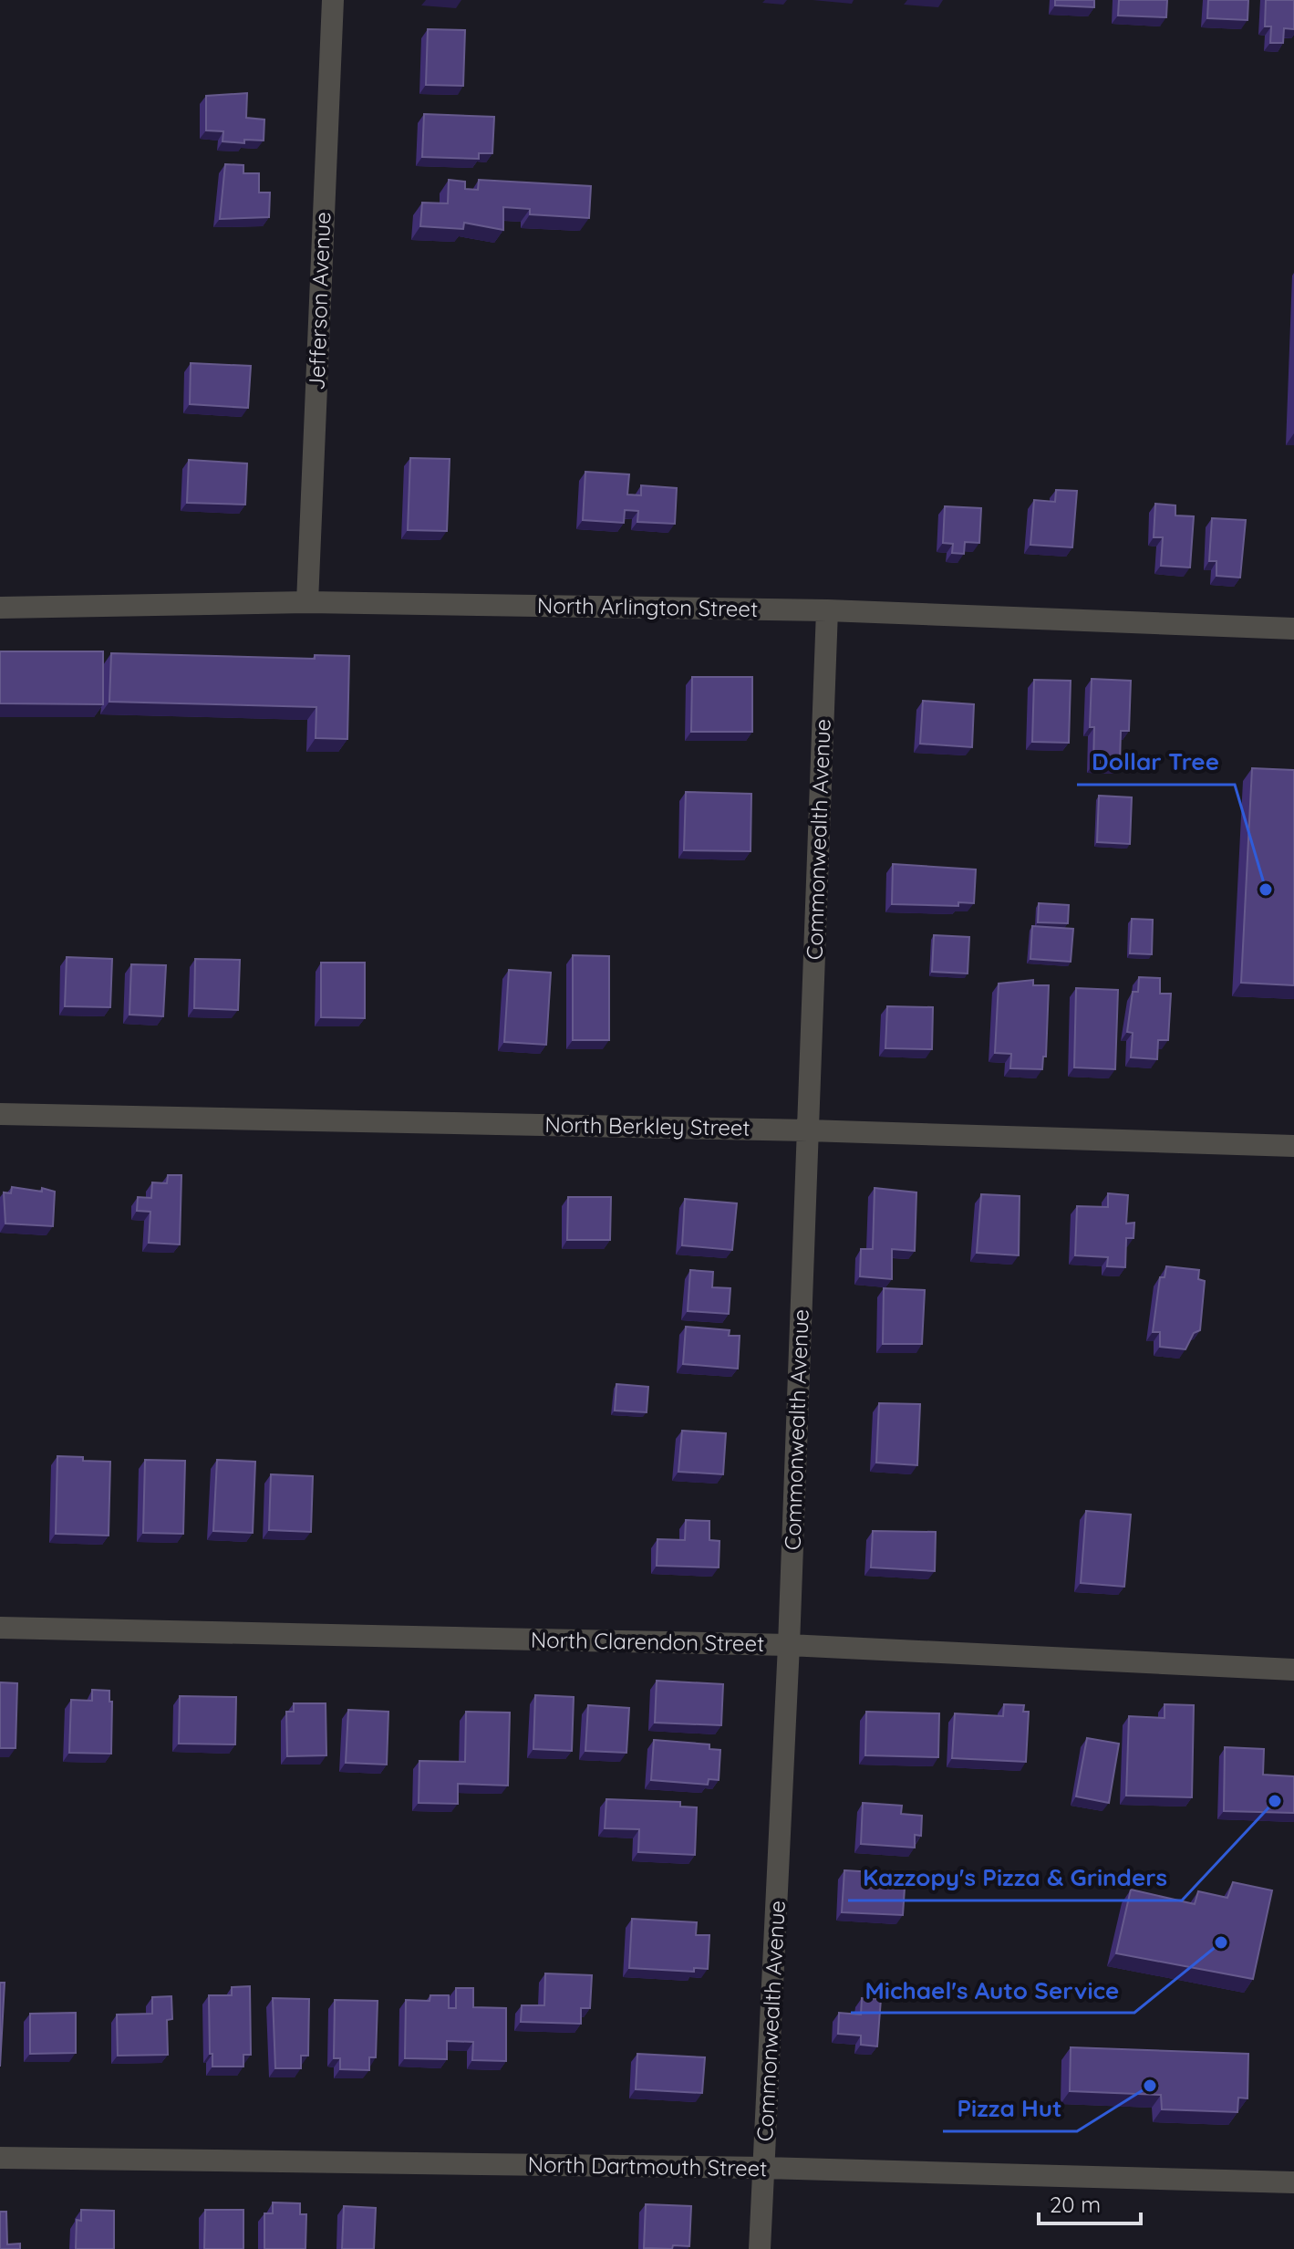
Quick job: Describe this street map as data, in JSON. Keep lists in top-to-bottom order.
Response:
{
  "streets": {
    "street": [
      "Jefferson Avenue",
      "North Arlington Street",
      "Commonwealth Avenue",
      "North Berkley Street",
      "North Clarendon Street",
      "North Dartmouth Street"
    ]
  },
  "crossings": [
    ["Jefferson Avenue", "North Arlington Street"],
    ["North Arlington Street", "Commonwealth Avenue"],
    ["Commonwealth Avenue", "North Berkley Street"],
    ["Commonwealth Avenue", "North Clarendon Street"],
    ["Commonwealth Avenue", "North Dartmouth Street"]
  ],
  "places": [
    "Dollar Tree",
    "Kazzopy's Pizza & Grinders",
    "Michael's Auto Service",
    "Pizza Hut"
  ],
  "scale_bar": "20 m"
}
